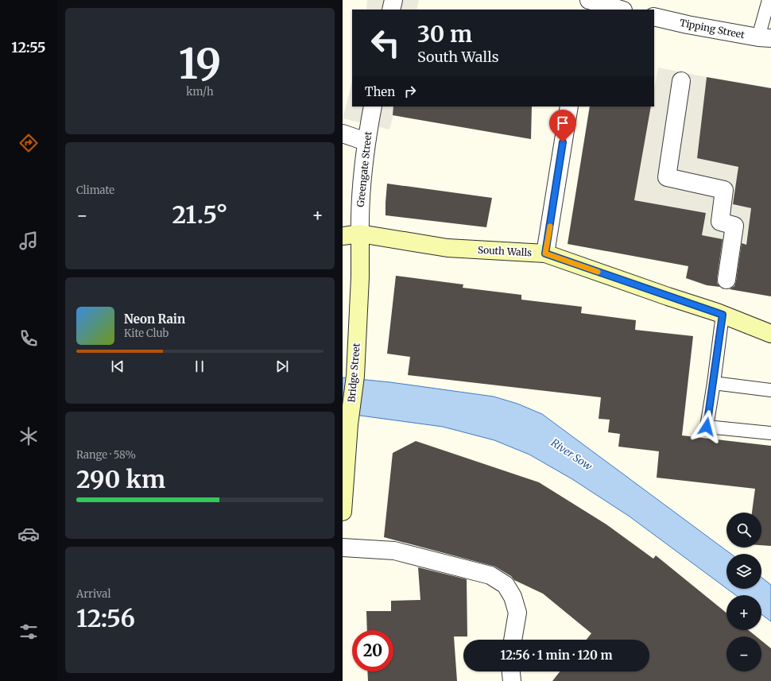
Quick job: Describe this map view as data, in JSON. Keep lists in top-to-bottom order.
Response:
{
  "streets": {
    "street": [
      "Tipping Street",
      "Greengate Street",
      "South Walls",
      "Bridge Street"
    ]
  },
  "crossings": [
    ["Greengate Street", "South Walls"],
    ["Greengate Street", "Bridge Street"],
    ["South Walls", "Bridge Street"]
  ],
  "water": ["River Sow"],
  "page": {
    "tabs": "12:55",
    "tile": [
      ["19", "km/h"],
      "Climate",
      ["Range · 58%", "290 km"],
      ["Arrival", "12:56"]
    ],
    "turn": ["30 m", "South Walls"],
    "then": "Then",
    "heat": ["−", "21.5°", "+"],
    "song": ["Neon Rain", "Kite Club"],
    "map_buttons": ["+", "−"],
    "limit": "20",
    "trip": "12:56 · 1 min · 120 m"
  }
}
